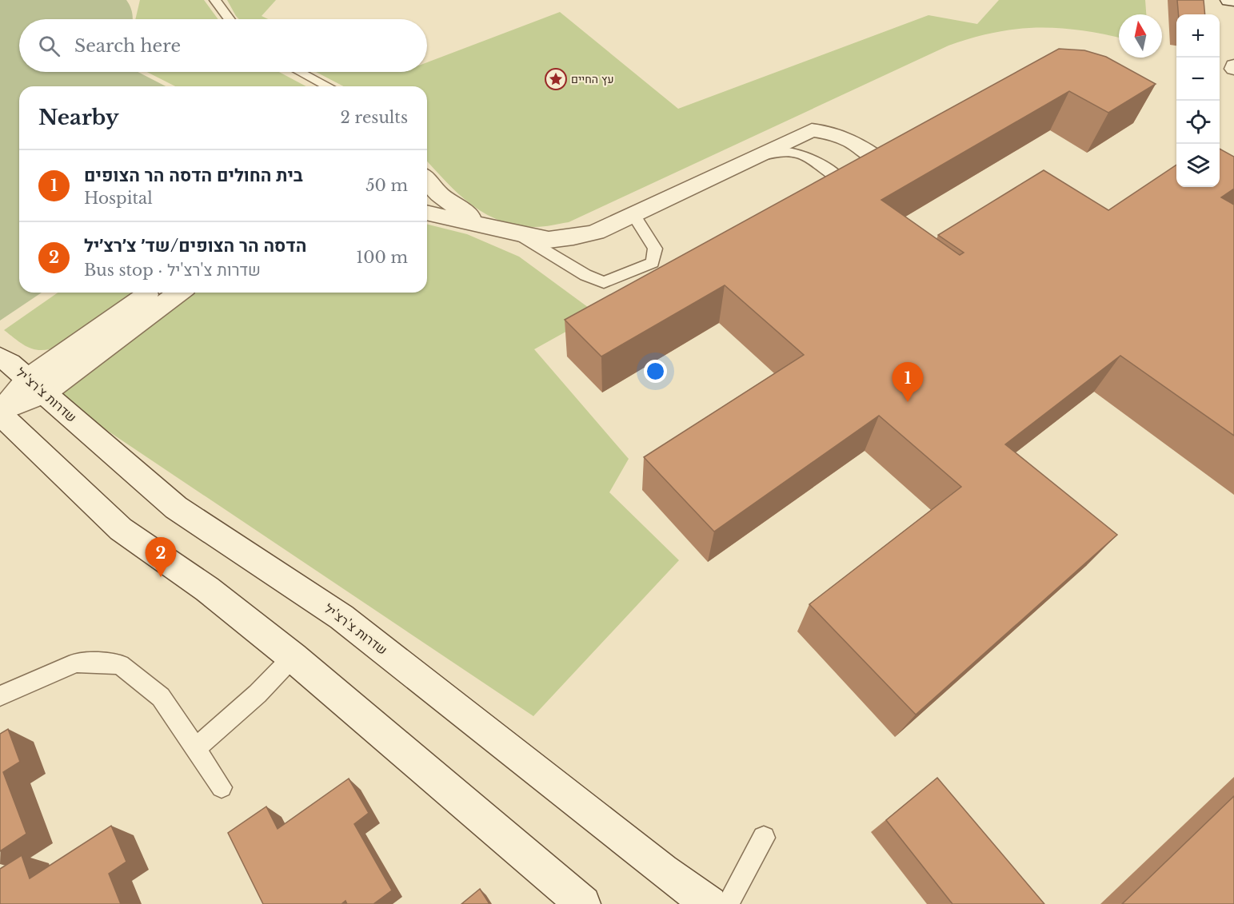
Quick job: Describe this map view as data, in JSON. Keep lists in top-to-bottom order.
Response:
{
  "streets": {
    "street": ["שדרות צ'רצ'יל"]
  },
  "places": {
    "place": ["עץ החיים"]
  },
  "north": "top",
  "page": {
    "map_buttons": ["+", "−"],
    "search": "Search here",
    "heading": ["Nearby", "2 results"],
    "list": [
      {
        "mark": "1",
        "name": "בית החולים הדסה הר הצופים",
        "note": "Hospital",
        "value": "50 m"
      },
      {
        "mark": "2",
        "name": "הדסה הר הצופים/שד׳ צ׳רצ׳יל",
        "note": "Bus stop · שדרות צ'רצ'יל",
        "value": "100 m"
      }
    ],
    "pins": ["1", "2"]
  }
}
